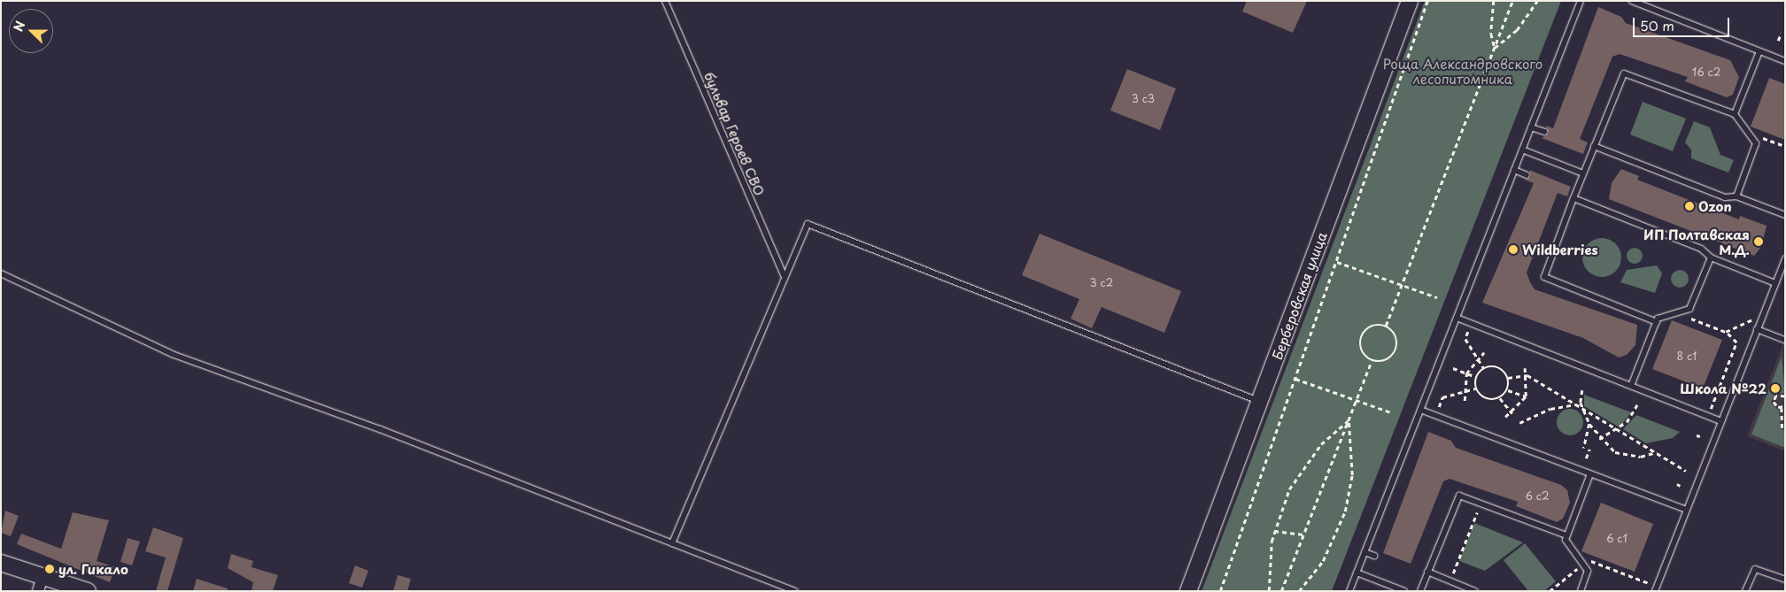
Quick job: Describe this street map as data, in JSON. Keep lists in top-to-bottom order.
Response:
{
  "streets": {
    "street": ["Берберовская улица"],
    "lane": ["бульвар Героев СВО"]
  },
  "parks": ["Роща Александровского лесопитомника"],
  "places": [
    "Ozon",
    "ИП Полтавская М.Д.",
    "Wildberries",
    "Школа №22",
    "ул. Гикало"
  ],
  "house_numbers": [
    "16 с2",
    "3 с3",
    "3 с2",
    "8 с1",
    "6 с2",
    "6 с1"
  ],
  "scale_bar": "50 m",
  "north": "left"
}
